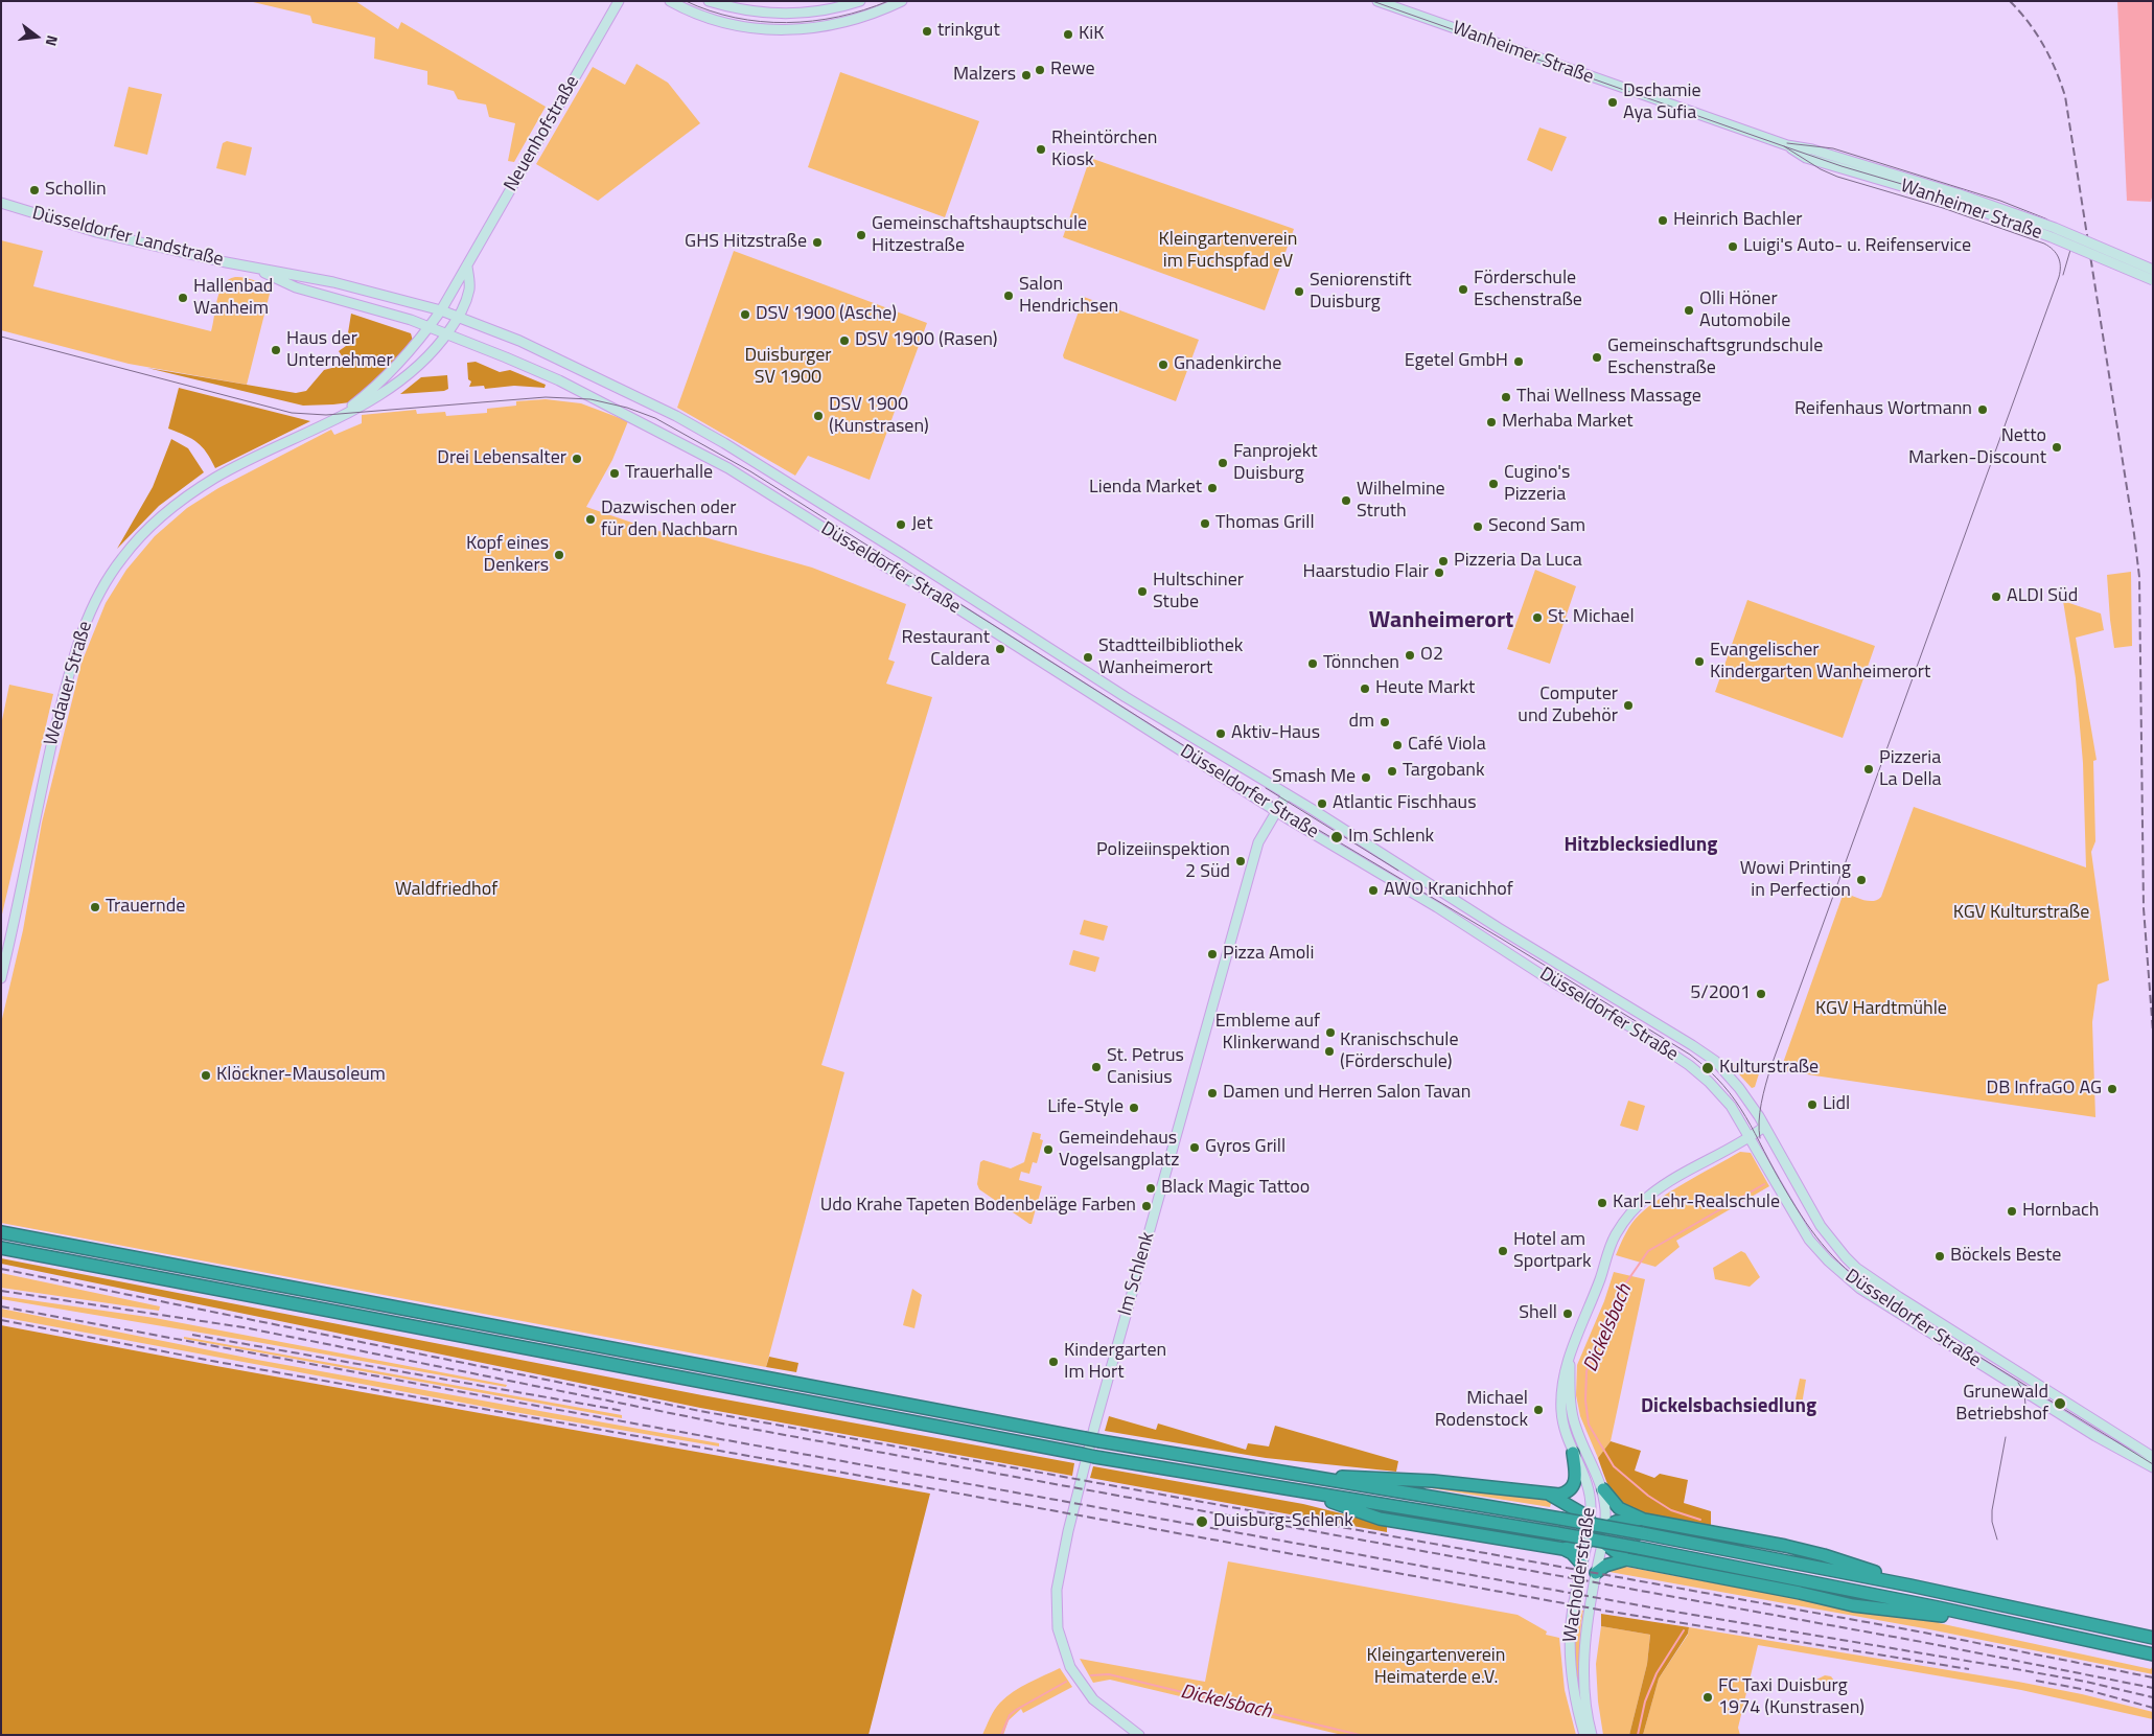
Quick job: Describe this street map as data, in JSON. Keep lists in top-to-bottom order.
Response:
{
  "streets": {
    "main road": [
      "Wanheimer Straße",
      "Neuenhofstraße",
      "Düsseldorfer Landstraße",
      "Düsseldorfer Straße",
      "Wedauer Straße",
      "Im Schlenk",
      "Wacholderstraße"
    ]
  },
  "crossings": [
    ["Neuenhofstraße", "Düsseldorfer Landstraße"],
    ["Neuenhofstraße", "Wedauer Straße"],
    ["Düsseldorfer Landstraße", "Düsseldorfer Straße"],
    ["Düsseldorfer Landstraße", "Wedauer Straße"],
    ["Düsseldorfer Straße", "Wedauer Straße"],
    ["Düsseldorfer Straße", "Im Schlenk"],
    ["Düsseldorfer Straße", "Wacholderstraße"]
  ],
  "districts": ["Wanheimerort", "Hitzblecksiedlung", "Dickelsbachsiedlung"],
  "water": ["Dickelsbach"],
  "parks": [
    "Kleingartenverein im Fuchspfad eV",
    "Duisburger SV 1900",
    "Waldfriedhof",
    "KGV Kulturstraße",
    "KGV Hardtmühle",
    "Kleingartenverein Heimaterde e.V."
  ],
  "places": [
    "trinkgut",
    "KiK",
    "Rewe",
    "Malzers",
    "Dschamie Aya Sufia",
    "Rheintörchen Kiosk",
    "Schollin",
    "Heinrich Bachler",
    "Gemeinschaftshauptschule Hitzestraße",
    "GHS Hitzstraße",
    "Luigi's Auto- u. Reifenservice",
    "Förderschule Eschenstraße",
    "Seniorenstift Duisburg",
    "Salon Hendrichsen",
    "Hallenbad Wanheim",
    "Olli Höner Automobile",
    "DSV 1900 (Asche)",
    "DSV 1900 (Rasen)",
    "Haus der Unternehmer",
    "Gemeinschaftsgrundschule Eschenstraße",
    "Egetel GmbH",
    "Gnadenkirche",
    "Thai Wellness Massage",
    "Reifenhaus Wortmann",
    "DSV 1900 (Kunstrasen)",
    "Merhaba Market",
    "Netto Marken-Discount",
    "Drei Lebensalter",
    "Fanprojekt Duisburg",
    "Trauerhalle",
    "Cugino's Pizzeria",
    "Lienda Market",
    "Wilhelmine Struth",
    "Dazwischen oder für den Nachbarn",
    "Thomas Grill",
    "Jet",
    "Second Sam",
    "Kopf eines Denkers",
    "Pizzeria Da Luca",
    "Haarstudio Flair",
    "Hultschiner Stube",
    "ALDI Süd",
    "St. Michael",
    "Restaurant Caldera",
    "O2",
    "Stadtteilbibliothek Wanheimerort",
    "Evangelischer Kindergarten Wanheimerort",
    "Tönnchen",
    "Heute Markt",
    "Computer und Zubehör",
    "dm",
    "Aktiv-Haus",
    "Café Viola",
    "Pizzeria La Della",
    "Targobank",
    "Smash Me",
    "Atlantic Fischhaus",
    "Im Schlenk",
    "Polizeiinspektion 2 Süd",
    "Wowi Printing in Perfection",
    "AWO Kranichhof",
    "Trauernde",
    "Pizza Amoli",
    "5/2001",
    "Embleme auf Klinkerwand",
    "Kranischschule (Förderschule)",
    "St. Petrus Canisius",
    "Kulturstraße",
    "Klöckner-Mausoleum",
    "DB InfraGO AG",
    "Damen und Herren Salon Tavan",
    "Lidl",
    "Life-Style",
    "Gyros Grill",
    "Gemeindehaus Vogelsangplatz",
    "Black Magic Tattoo",
    "Karl-Lehr-Realschule",
    "Udo Krahe Tapeten Bodenbeläge Farben",
    "Hornbach",
    "Hotel am Sportpark",
    "Böckels Beste",
    "Shell",
    "Kindergarten Im Hort",
    "Grunewald Betriebshof",
    "Michael Rodenstock",
    "Duisburg-Schlenk",
    "FC Taxi Duisburg 1974 (Kunstrasen)"
  ],
  "north": "right"
}
